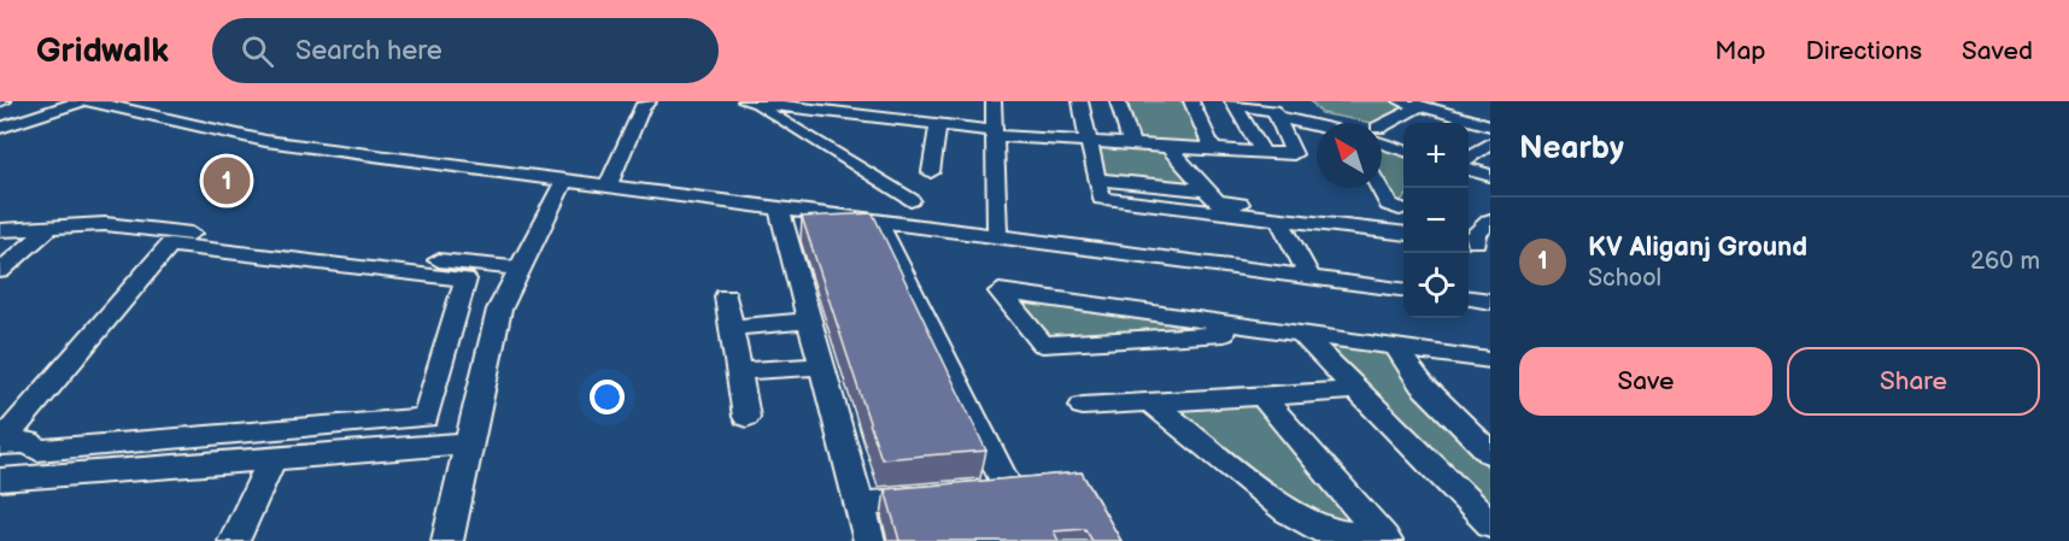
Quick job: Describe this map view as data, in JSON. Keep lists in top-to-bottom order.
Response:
{
  "north": "top left",
  "page": {
    "header": "Gridwalk",
    "search": "Search here",
    "nav": ["Map", "Directions", "Saved"],
    "heading": "Nearby",
    "map_buttons": ["+", "−"],
    "pins": "1",
    "list": [
      {
        "mark": "1",
        "name": "KV Aliganj Ground",
        "note": "School",
        "value": "260 m"
      }
    ],
    "buttons": ["Save", "Share"]
  }
}
